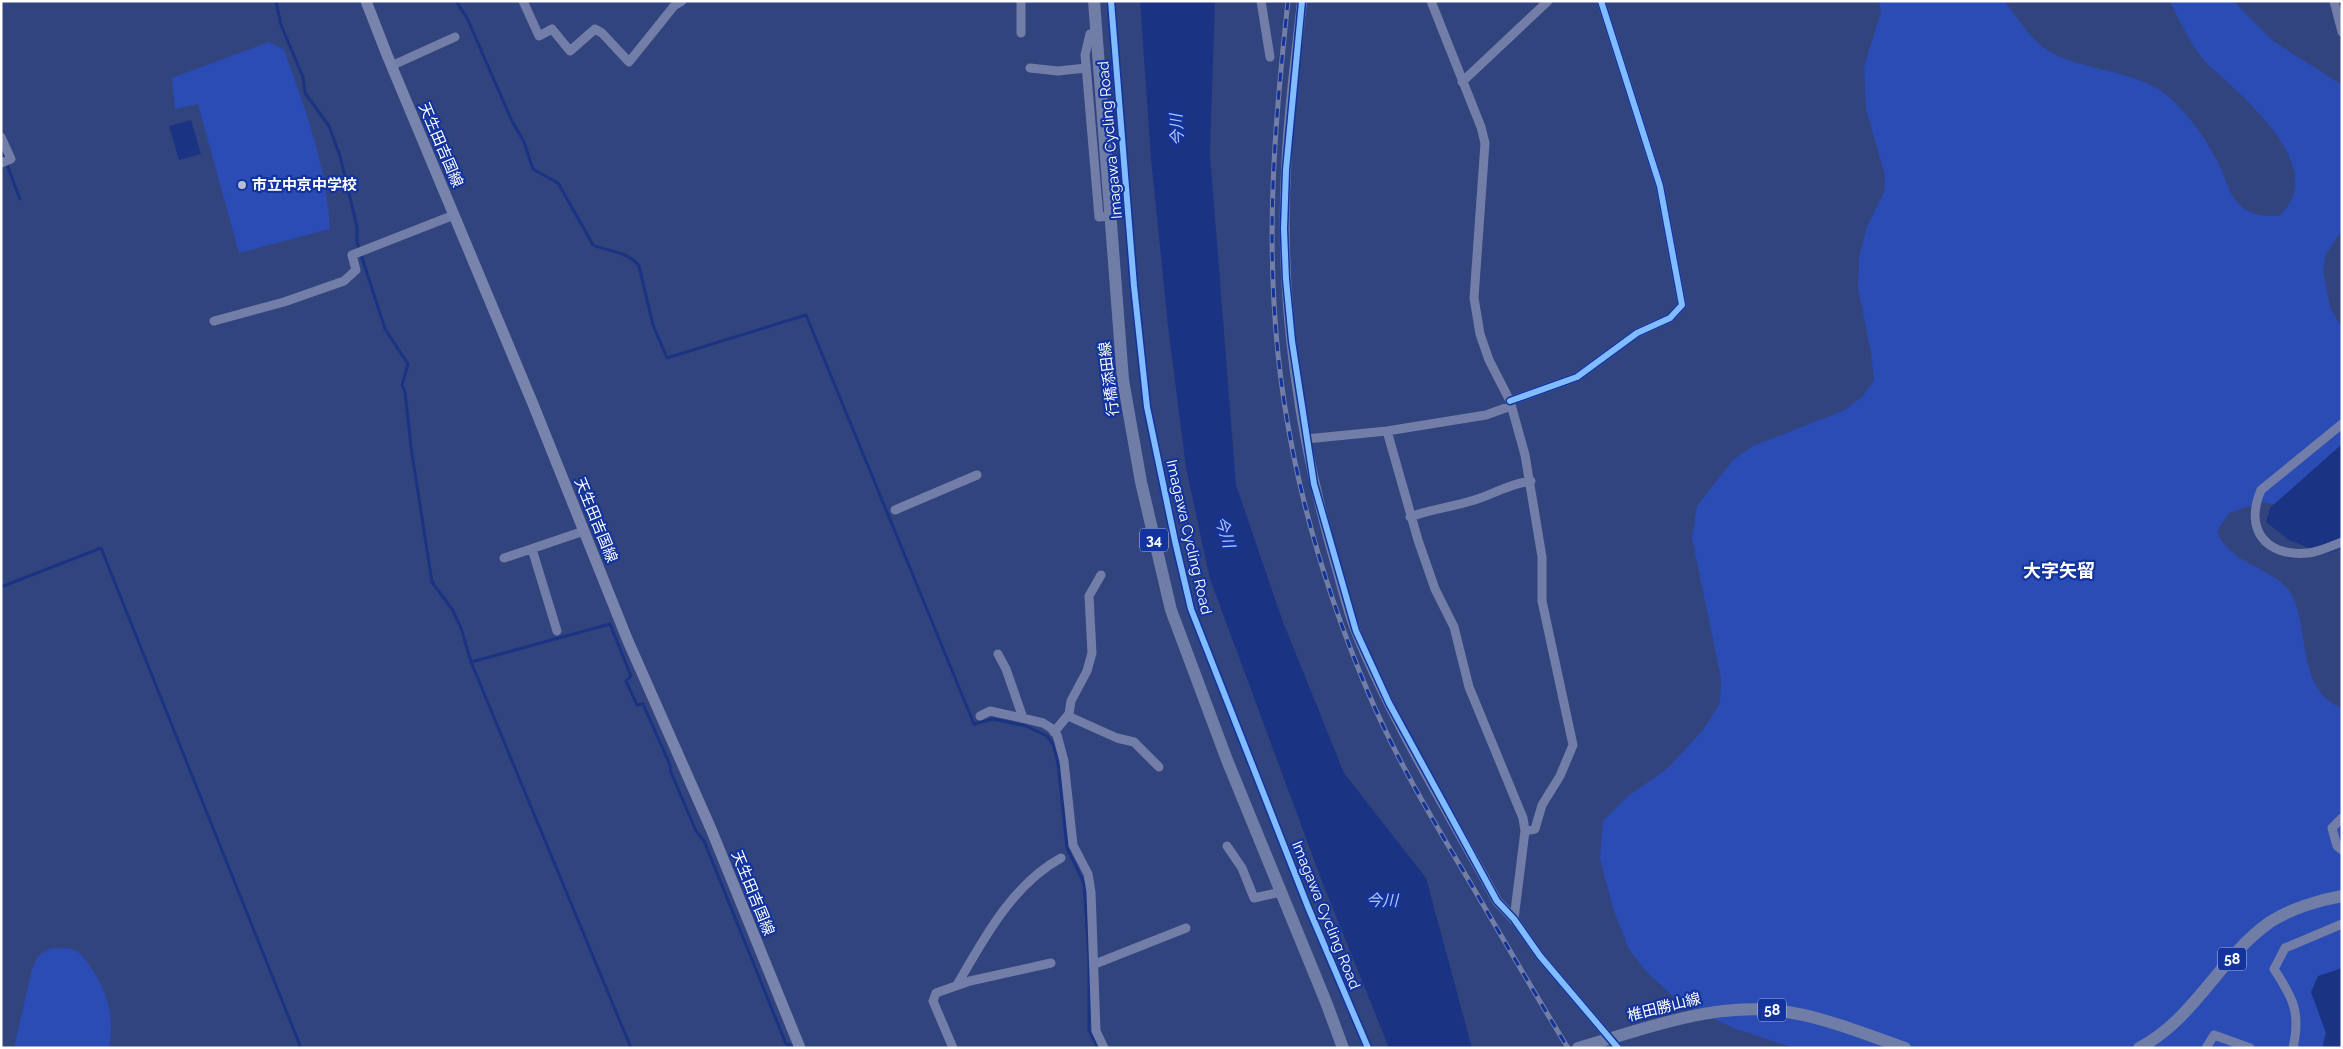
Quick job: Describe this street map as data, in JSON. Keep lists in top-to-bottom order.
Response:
{
  "streets": {
    "main road": [
      "天生田吉国線",
      "行橋添田線",
      "34",
      "58",
      "椎田勝山線"
    ],
    "cycle path": ["Imagawa Cycling Road"]
  },
  "districts": ["大字矢留"],
  "water": ["今川"],
  "places": ["市立中京中学校"]
}
